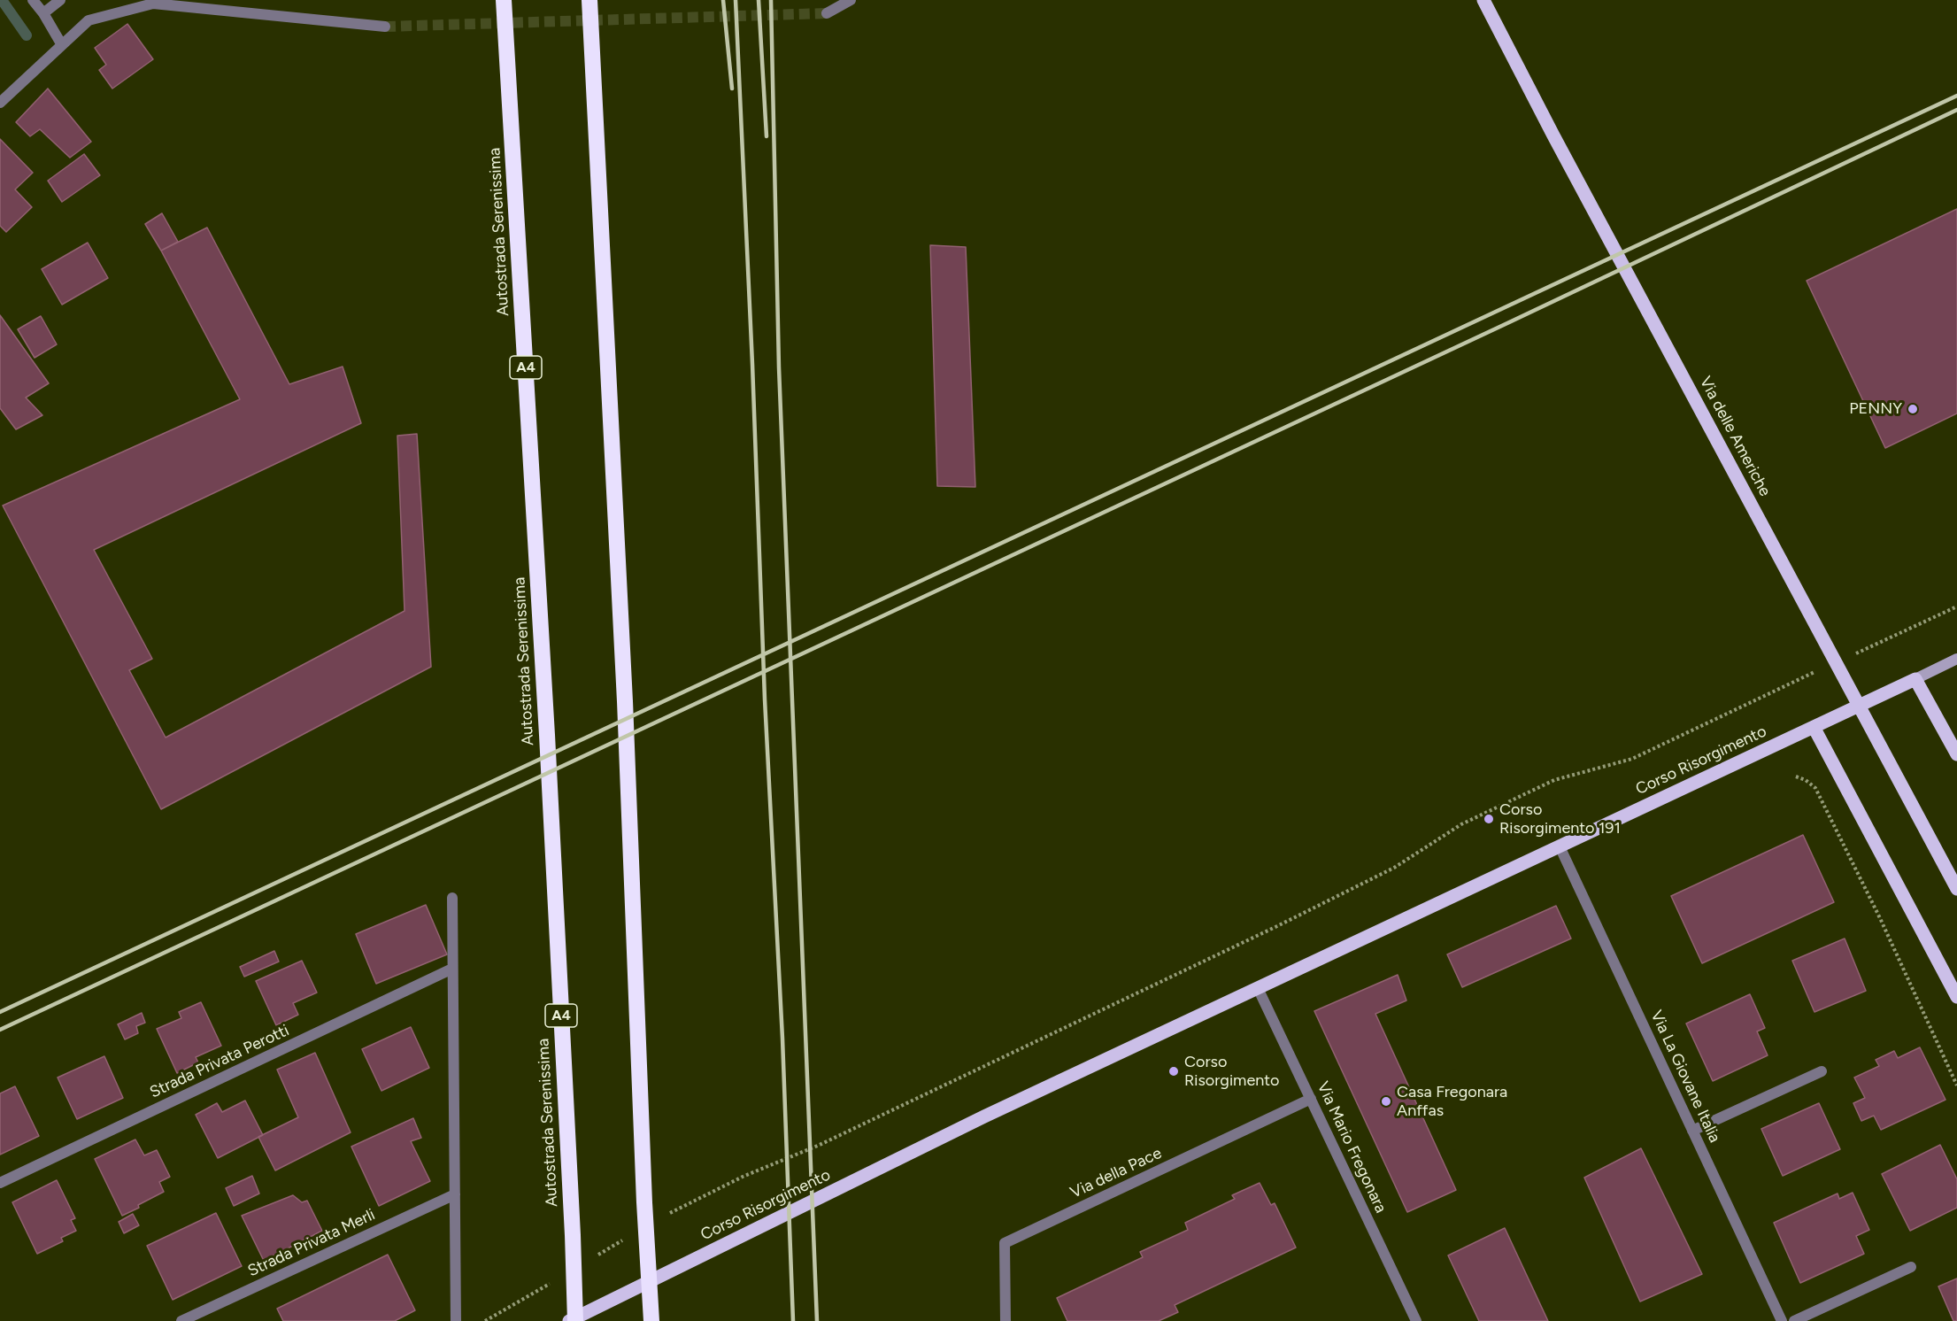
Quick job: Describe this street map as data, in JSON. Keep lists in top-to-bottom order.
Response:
{
  "streets": {
    "highway": ["Autostrada Serenissima", "A4"],
    "main road": ["Via delle Americhe", "Corso Risorgimento"],
    "street": [
      "Strada Privata Perotti",
      "Via La Giovane Italia",
      "Via Mario Fregonara",
      "Via della Pace",
      "Strada Privata Merli"
    ]
  },
  "crossings": [
    ["Corso Risorgimento", "Via La Giovane Italia"],
    ["Corso Risorgimento", "Via Mario Fregonara"],
    ["Via Mario Fregonara", "Via della Pace"]
  ],
  "places": [
    "PENNY",
    "Corso Risorgimento 191",
    "Corso Risorgimento",
    "Casa Fregonara Anffas"
  ]
}
